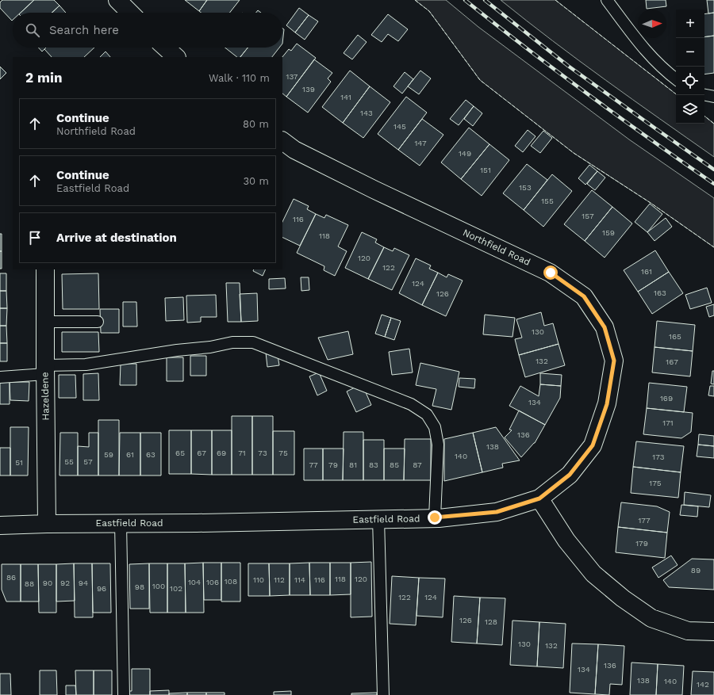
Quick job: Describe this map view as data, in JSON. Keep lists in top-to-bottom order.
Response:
{
  "streets": {
    "street": ["Northfield Road", "Hazeldene", "Eastfield Road"]
  },
  "crossings": [
    ["Northfield Road", "Eastfield Road"],
    ["Hazeldene", "Eastfield Road"]
  ],
  "house_numbers": [
    "137",
    "139",
    "141",
    "143",
    "145",
    "147",
    "149",
    "151",
    "153",
    "155",
    "157",
    "116",
    "159",
    "118",
    "120",
    "122",
    "161",
    "124",
    "163",
    "126",
    "130",
    "165",
    "132",
    "167",
    "169",
    "134",
    "171",
    "136",
    "138",
    "65",
    "67",
    "69",
    "71",
    "73",
    "75",
    "59",
    "61",
    "63",
    "140",
    "173",
    "55",
    "57",
    "51",
    "77",
    "79",
    "81",
    "83",
    "85",
    "87",
    "175",
    "177",
    "179",
    "89",
    "86",
    "118",
    "120",
    "110",
    "112",
    "114",
    "116",
    "108",
    "104",
    "106",
    "90",
    "92",
    "94",
    "88",
    "100",
    "98",
    "96",
    "102",
    "122",
    "124",
    "126",
    "128",
    "130",
    "132",
    "136",
    "134",
    "138",
    "140",
    "142"
  ],
  "north": "right",
  "page": {
    "map_buttons": ["+", "−"],
    "search": "Search here",
    "heading": ["2 min", "Walk · 110 m"],
    "list": [
      ["Continue", "Northfield Road", "80 m"],
      ["Continue", "Eastfield Road", "30 m"],
      "Arrive at destination"
    ]
  }
}
